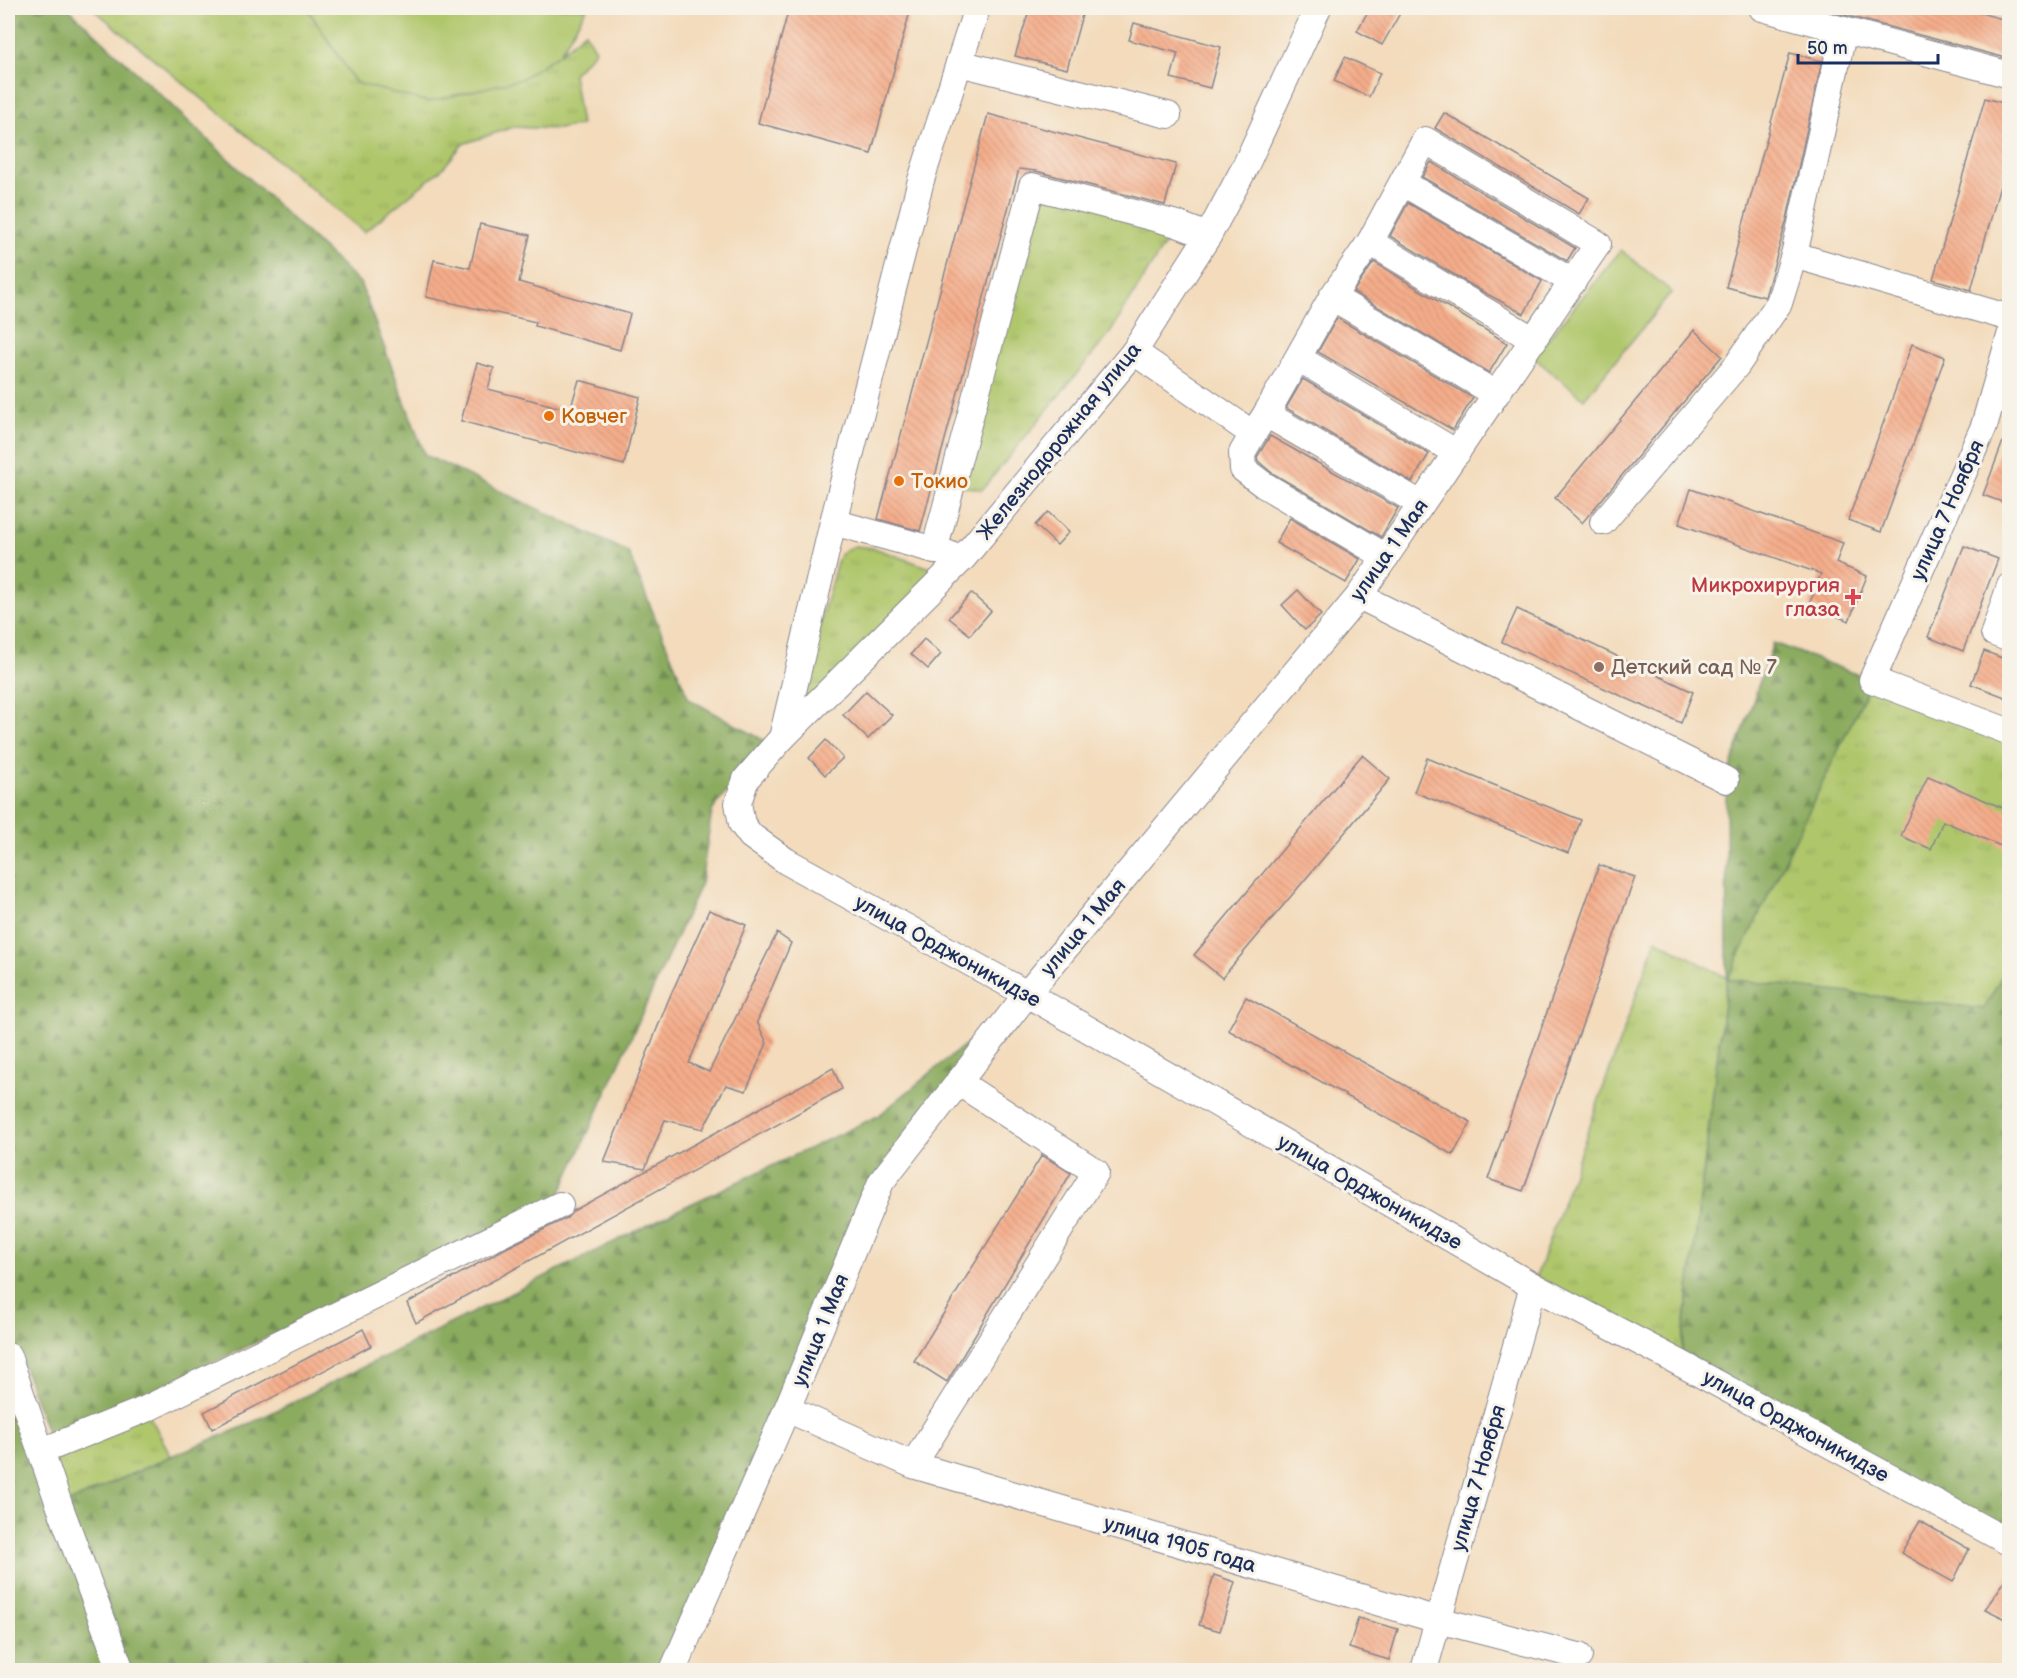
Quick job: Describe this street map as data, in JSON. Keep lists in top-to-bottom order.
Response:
{
  "streets": {
    "street": [
      "Железнодорожная улица",
      "улица 7 Ноября",
      "улица 1 Мая",
      "улица Орджоникидзе",
      "улица 1905 года"
    ]
  },
  "crossings": [
    ["Железнодорожная улица", "улица Орджоникидзе"],
    ["улица 7 Ноября", "улица Орджоникидзе"],
    ["улица 7 Ноября", "улица 1905 года"],
    ["улица 1 Мая", "улица Орджоникидзе"],
    ["улица 1 Мая", "улица 1905 года"]
  ],
  "places": {
    "other": ["Ковчег", "Токио", "Детский сад № 7"],
    "health": ["Микрохирургия глаза"]
  },
  "scale_bar": "50 m"
}
